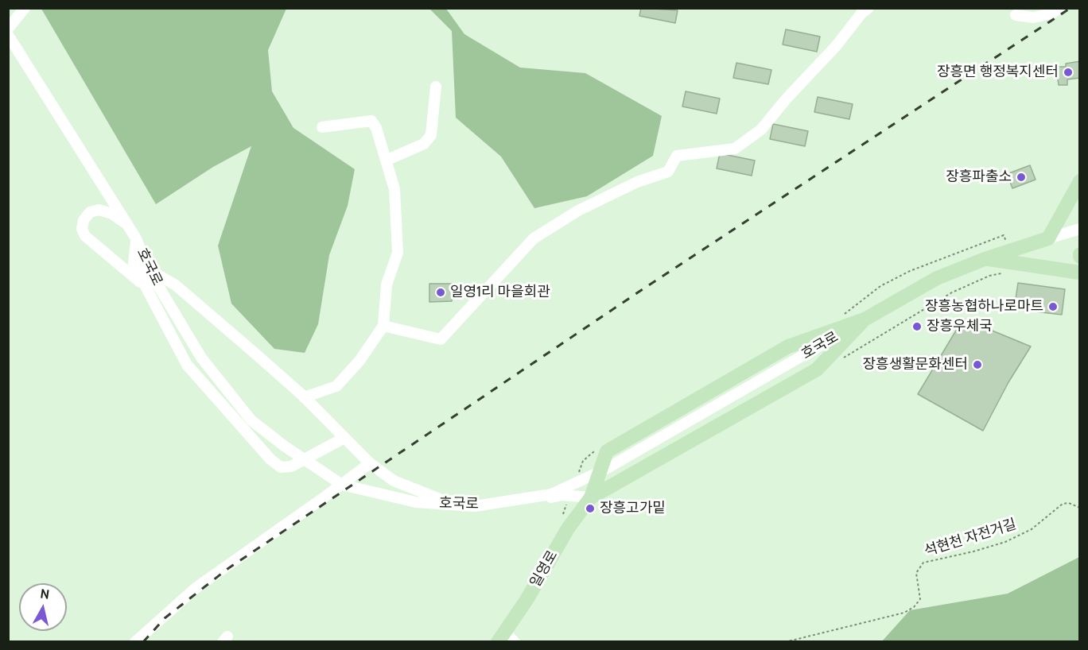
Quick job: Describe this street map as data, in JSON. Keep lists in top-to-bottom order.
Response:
{
  "streets": {
    "main road": ["호국로", "일영로"],
    "path": ["석현천 자전거길"]
  },
  "places": [
    "장흥면 행정복지센터",
    "장흥파출소",
    "일영1리 마을회관",
    "장흥농협하나로마트",
    "장흥우체국",
    "장흥생활문화센터",
    "장흥고가밑"
  ],
  "north": "top"
}
